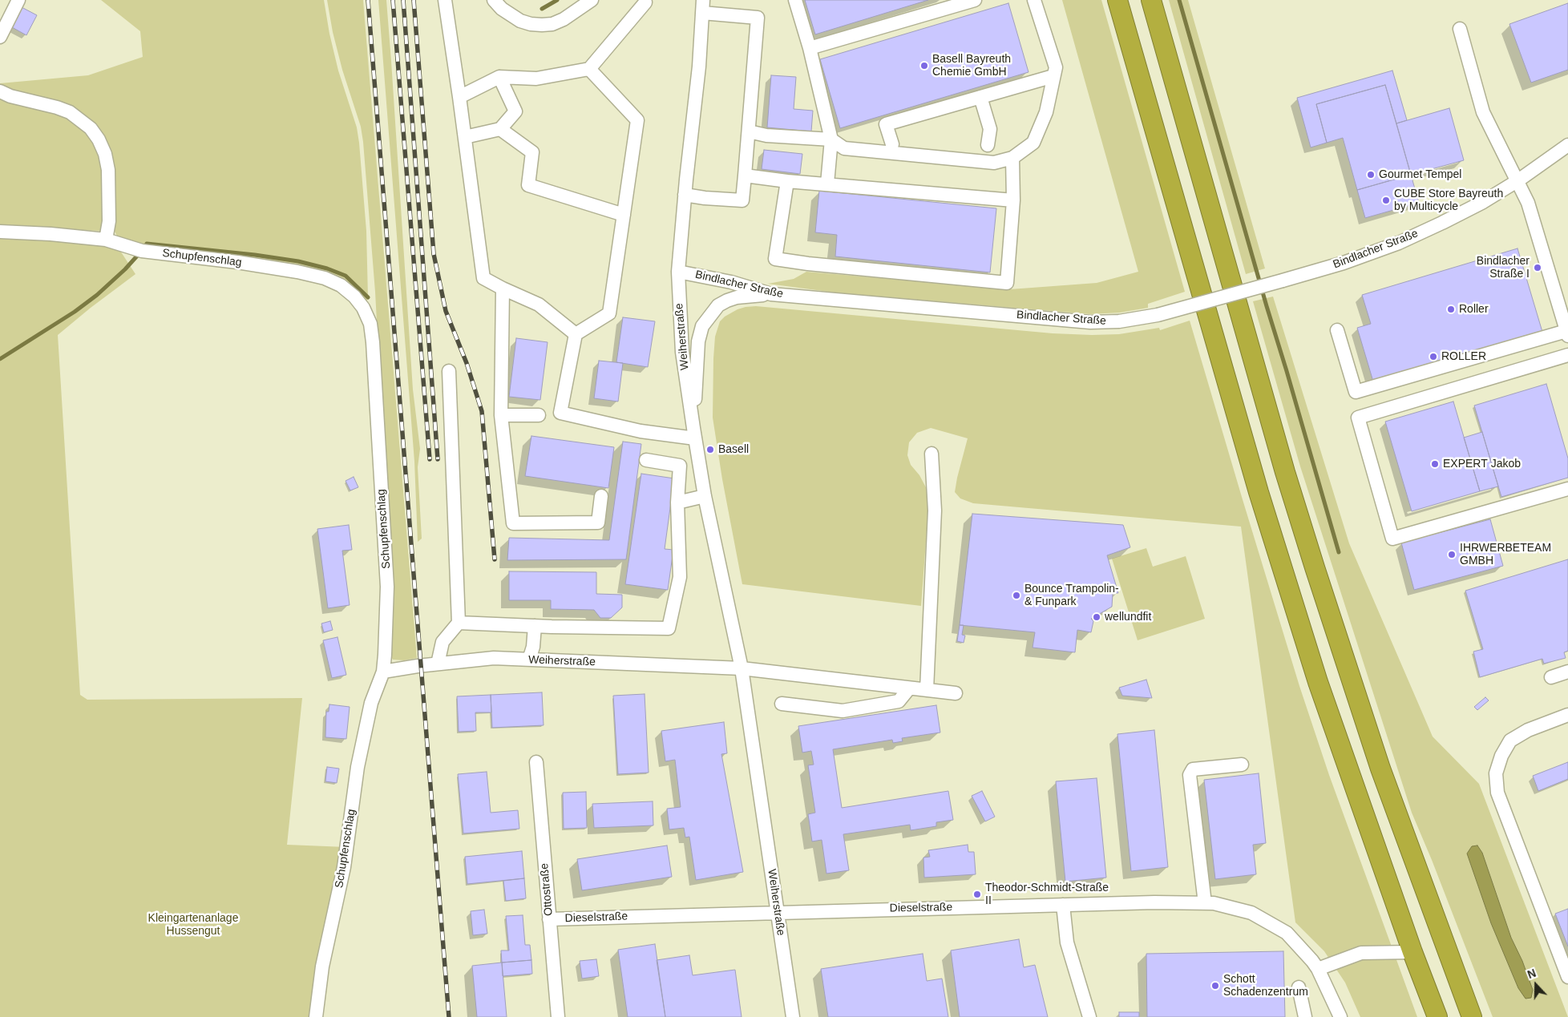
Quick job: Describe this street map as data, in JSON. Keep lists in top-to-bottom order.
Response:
{
  "streets": {
    "street": [
      "Bindlacher Straße",
      "Schupfenschlag",
      "Weiherstraße",
      "Ottostraße",
      "Dieselstraße"
    ]
  },
  "crossings": [
    ["Bindlacher Straße", "Weiherstraße"],
    ["Schupfenschlag", "Weiherstraße"],
    ["Weiherstraße", "Dieselstraße"],
    ["Ottostraße", "Dieselstraße"]
  ],
  "parks": ["Kleingartenanlage Hussengut"],
  "places": [
    "Basell Bayreuth Chemie GmbH",
    "Gourmet Tempel",
    "CUBE Store Bayreuth by Multicycle",
    "Bindlacher Straße I",
    "Roller",
    "ROLLER",
    "Basell",
    "EXPERT Jakob",
    "IHRWERBETEAM GMBH",
    "Bounce Trampolin- & Funpark",
    "wellundfit",
    "Theodor-Schmidt-Straße II",
    "Schott Schadenzentrum"
  ],
  "north": "top"
}
